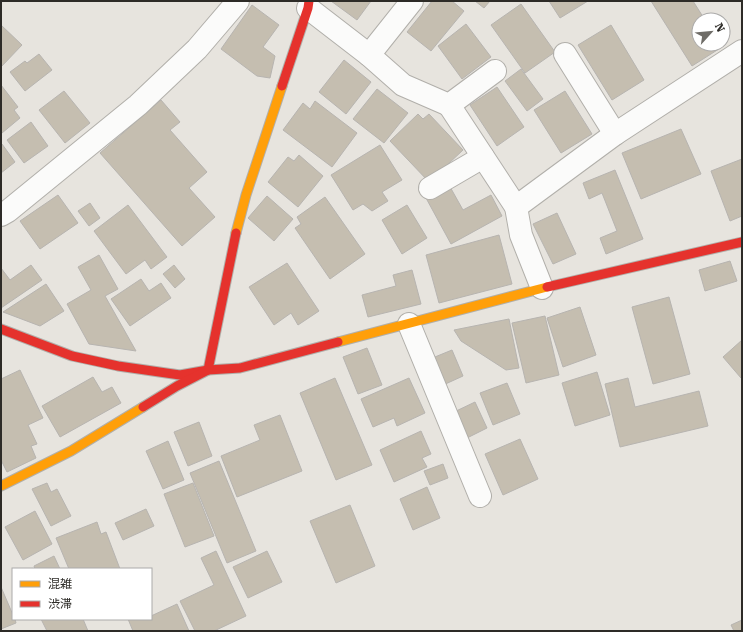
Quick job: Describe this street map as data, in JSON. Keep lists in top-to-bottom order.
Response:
{
  "legend": ["混雑", "渋滞"],
  "north": "top right"
}
